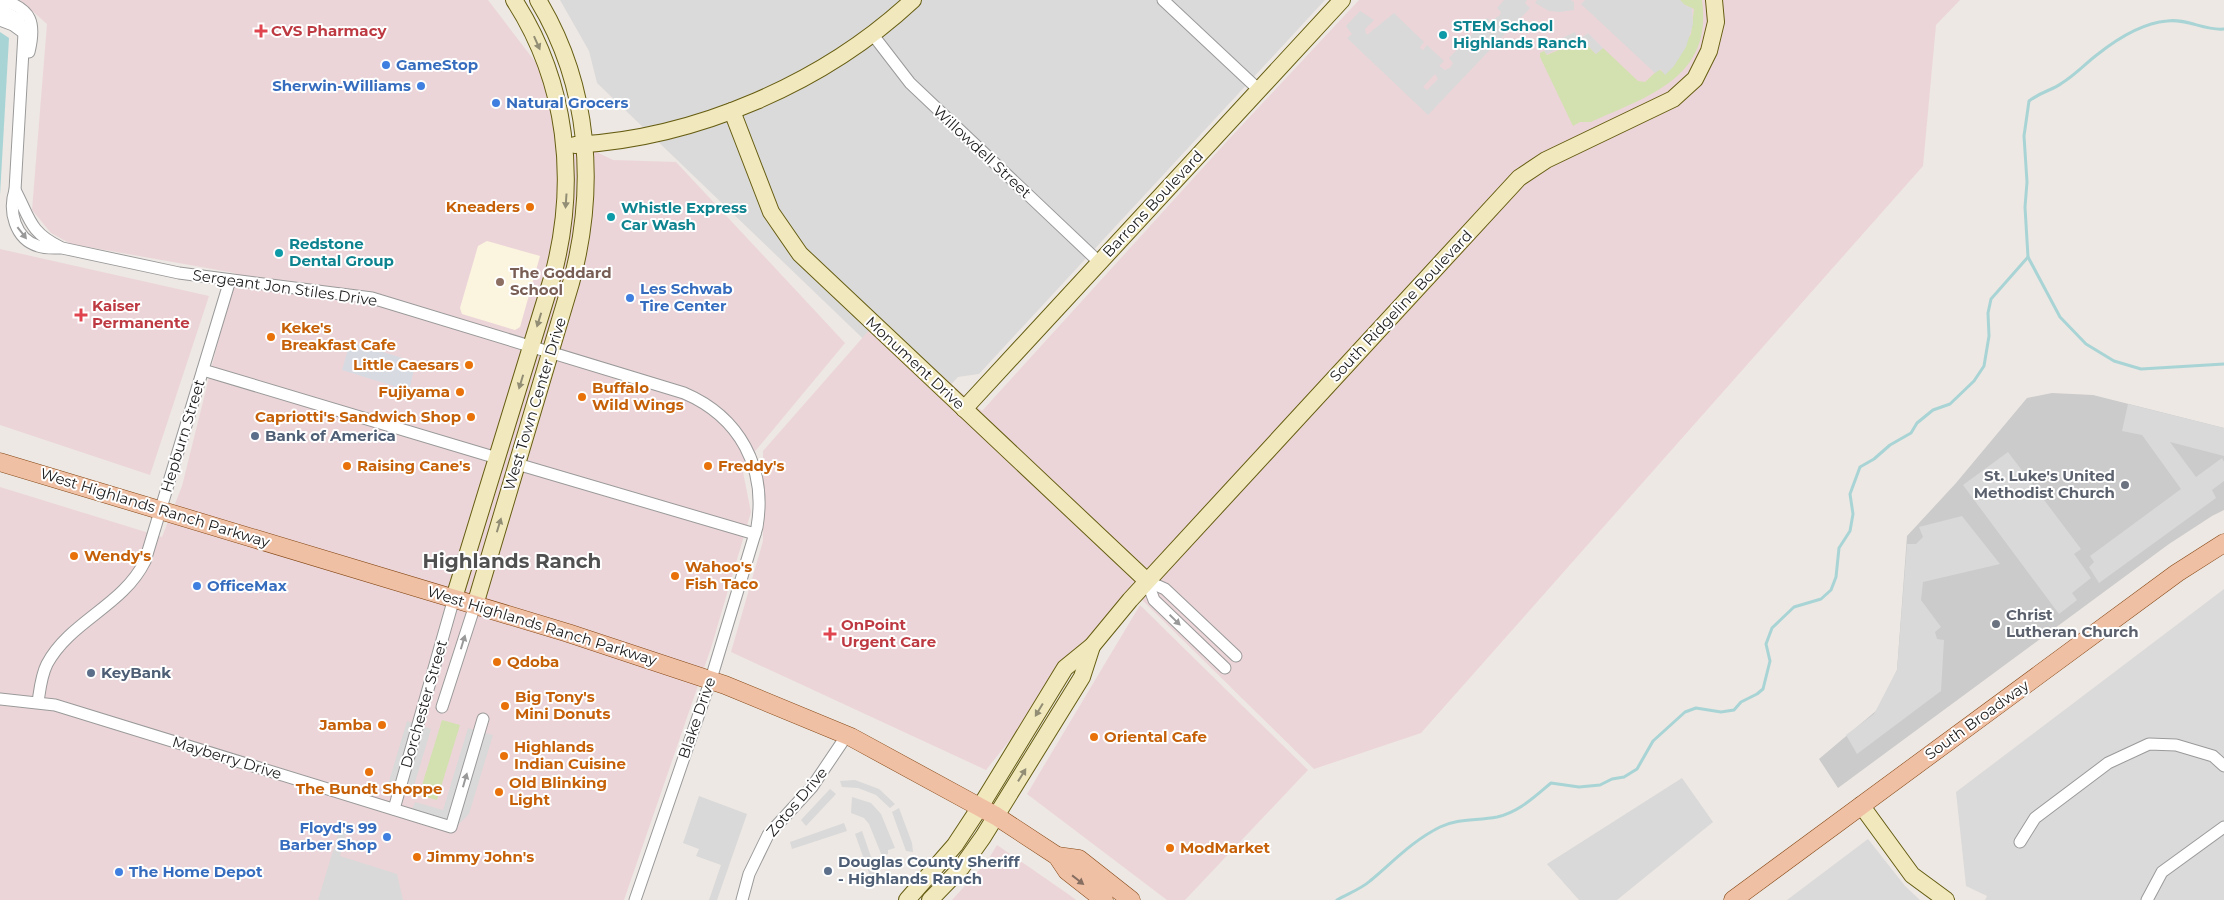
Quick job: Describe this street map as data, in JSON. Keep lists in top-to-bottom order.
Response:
{
  "streets": {
    "main road": ["West Highlands Ranch Parkway", "South Broadway"],
    "street": [
      "Willowdell Street",
      "Barrons Boulevard",
      "Sergeant Jon Stiles Drive",
      "South Ridgeline Boulevard",
      "Monument Drive",
      "West Town Center Drive",
      "Hepburn Street",
      "Dorchester Street",
      "Blake Drive",
      "Mayberry Drive",
      "Zotos Drive"
    ]
  },
  "crossings": [
    ["Willowdell Street", "Barrons Boulevard"],
    ["Barrons Boulevard", "Monument Drive"],
    ["Sergeant Jon Stiles Drive", "West Town Center Drive"],
    ["Sergeant Jon Stiles Drive", "Hepburn Street"],
    ["Sergeant Jon Stiles Drive", "Blake Drive"],
    ["South Ridgeline Boulevard", "Monument Drive"],
    ["South Ridgeline Boulevard", "West Highlands Ranch Parkway"],
    ["West Town Center Drive", "West Highlands Ranch Parkway"],
    ["West Town Center Drive", "Dorchester Street"],
    ["Hepburn Street", "West Highlands Ranch Parkway"],
    ["Hepburn Street", "Mayberry Drive"],
    ["West Highlands Ranch Parkway", "Dorchester Street"],
    ["West Highlands Ranch Parkway", "Blake Drive"],
    ["West Highlands Ranch Parkway", "Zotos Drive"],
    ["Dorchester Street", "Mayberry Drive"]
  ],
  "districts": ["Highlands Ranch"],
  "places": {
    "health": ["CVS Pharmacy", "Kaiser Permanente", "OnPoint Urgent Care"],
    "other": [
      "STEM School Highlands Ranch",
      "GameStop",
      "Sherwin-Williams",
      "Natural Grocers",
      "Kneaders",
      "Whistle Express Car Wash",
      "Redstone Dental Group",
      "The Goddard School",
      "Les Schwab Tire Center",
      "Keke's Breakfast Cafe",
      "Little Caesars",
      "Fujiyama",
      "Buffalo Wild Wings",
      "Capriotti's Sandwich Shop",
      "Bank of America",
      "Raising Cane's",
      "Freddy's",
      "St. Luke's United Methodist Church",
      "Wendy's",
      "Wahoo's Fish Taco",
      "OfficeMax",
      "Christ Lutheran Church",
      "Qdoba",
      "KeyBank",
      "Big Tony's Mini Donuts",
      "Jamba",
      "Oriental Cafe",
      "Highlands Indian Cuisine",
      "The Bundt Shoppe",
      "Old Blinking Light",
      "Floyd's 99 Barber Shop",
      "ModMarket",
      "Jimmy John's",
      "Douglas County Sheriff - Highlands Ranch",
      "The Home Depot"
    ]
  }
}
